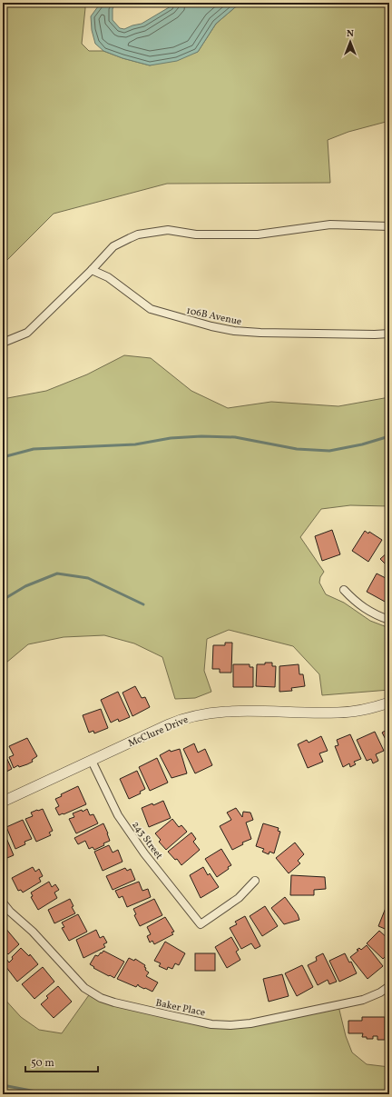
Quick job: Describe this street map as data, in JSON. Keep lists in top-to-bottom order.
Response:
{
  "streets": {
    "street": [
      "106B Avenue",
      "McClure Drive",
      "243 Street",
      "Baker Place"
    ]
  },
  "crossings": [
    ["McClure Drive", "243 Street"]
  ],
  "scale_bar": "50 m",
  "north": "top"
}
